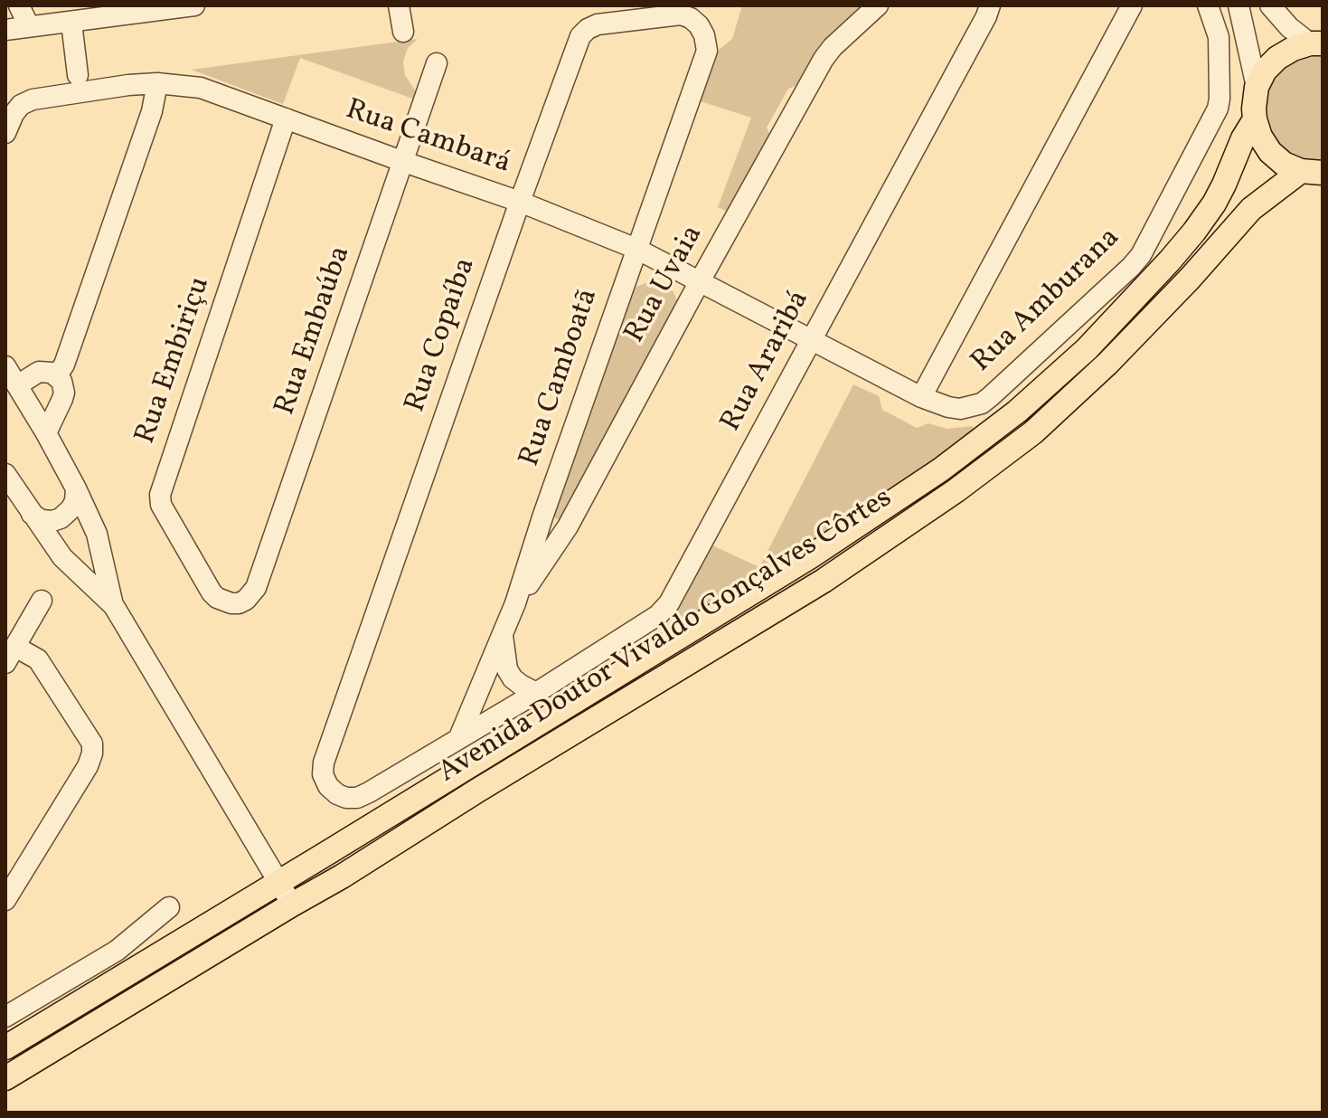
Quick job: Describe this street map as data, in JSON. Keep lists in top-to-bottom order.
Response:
{
  "streets": {
    "main road": ["Avenida Doutor Vivaldo Gonçalves Côrtes"],
    "street": [
      "Rua Cambará",
      "Rua Uvaia",
      "Rua Amburana",
      "Rua Embaúba",
      "Rua Copaíba",
      "Rua Embiriçu",
      "Rua Araribá",
      "Rua Camboatã"
    ]
  },
  "crossings": [
    ["Rua Cambará", "Rua Uvaia"],
    ["Rua Cambará", "Rua Amburana"],
    ["Rua Cambará", "Rua Embaúba"],
    ["Rua Cambará", "Rua Copaíba"],
    ["Rua Cambará", "Rua Embiriçu"],
    ["Rua Cambará", "Rua Araribá"],
    ["Rua Cambará", "Rua Camboatã"],
    ["Rua Uvaia", "Rua Camboatã"],
    ["Rua Embaúba", "Rua Embiriçu"],
    ["Rua Copaíba", "Rua Araribá"],
    ["Rua Copaíba", "Rua Camboatã"],
    ["Rua Araribá", "Rua Camboatã"]
  ]
}
